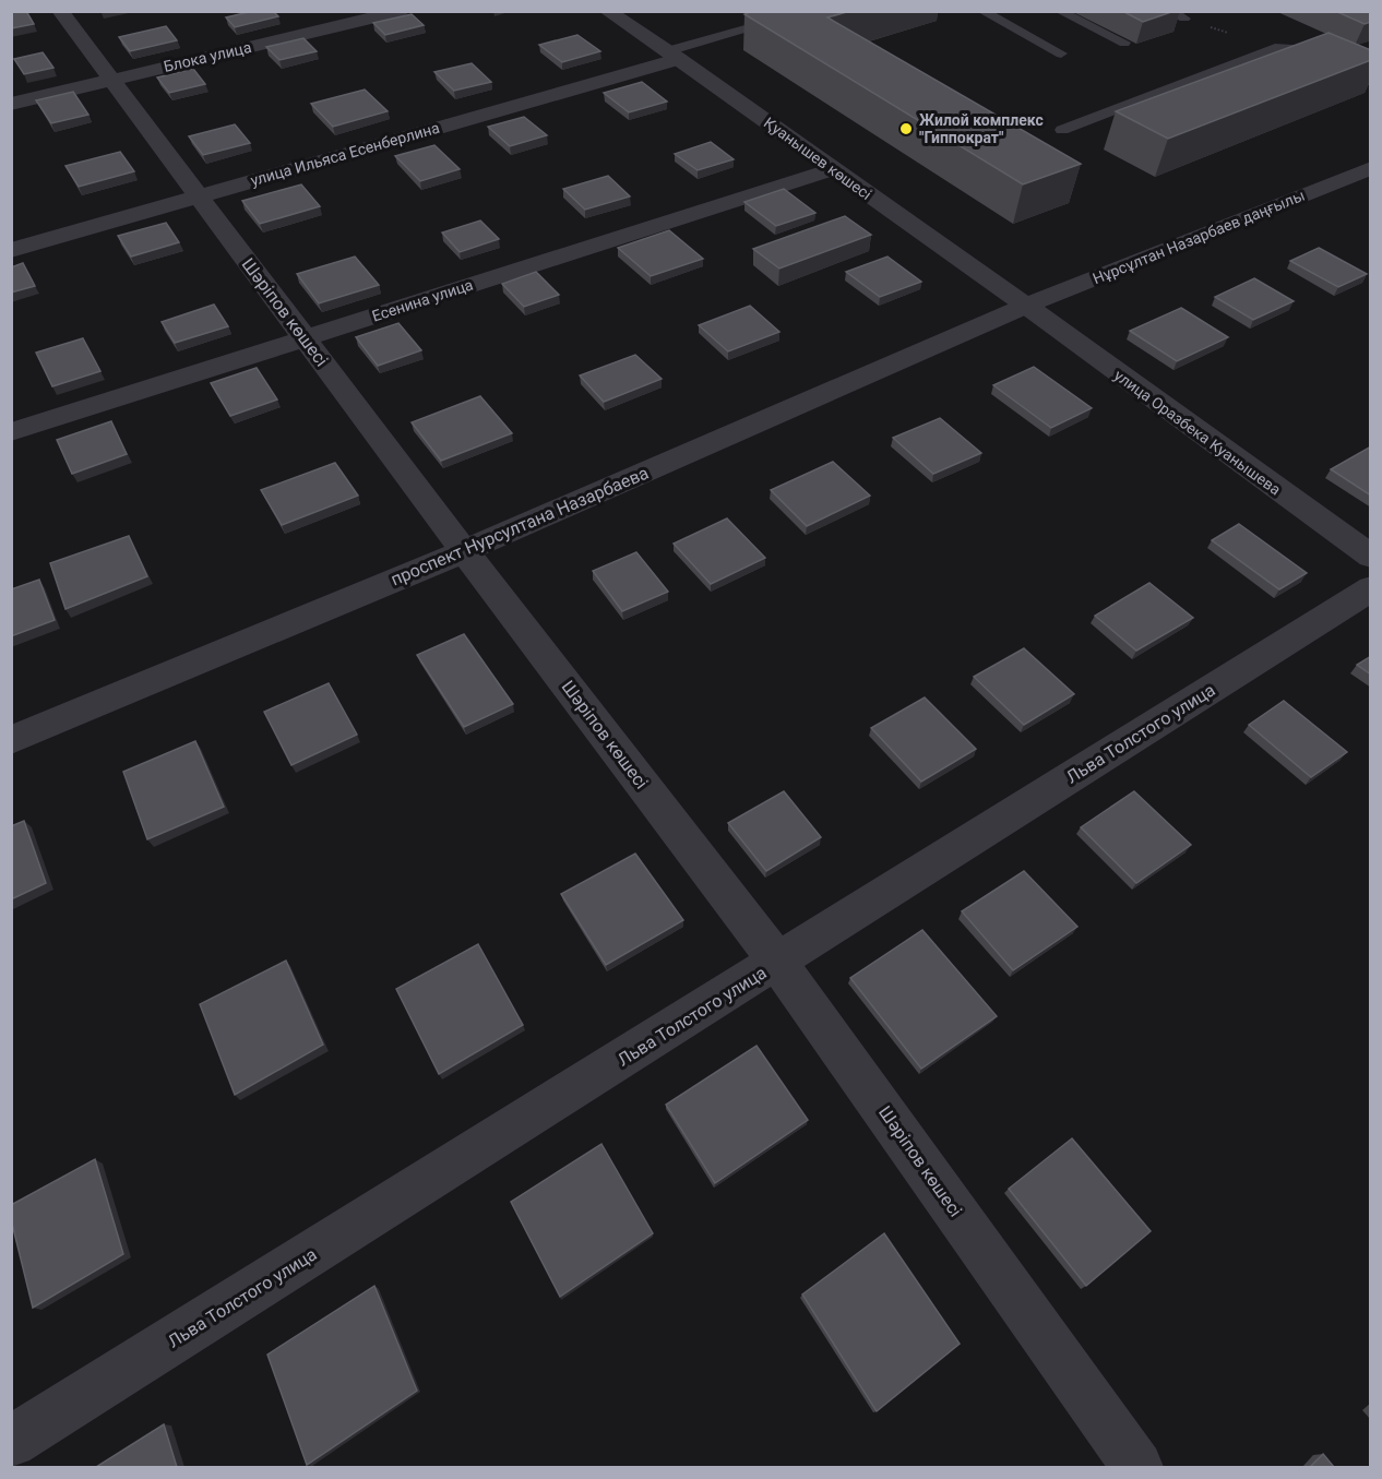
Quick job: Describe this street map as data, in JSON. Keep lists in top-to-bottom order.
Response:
{
  "streets": {
    "street": [
      "Блока улица",
      "улица Ильяса Есенберлина",
      "Қуанышев көшесі",
      "Нұрсұлтан Назарбаев даңғылы",
      "Есенина улица",
      "Шәріпов көшесі",
      "улица Оразбека Куанышева",
      "проспект Нурсултана Назарбаева",
      "Льва Толстого улица"
    ]
  },
  "crossings": [
    ["Блока улица", "Шәріпов көшесі"],
    ["улица Ильяса Есенберлина", "Қуанышев көшесі"],
    ["улица Ильяса Есенберлина", "Шәріпов көшесі"],
    ["Қуанышев көшесі", "Нұрсұлтан Назарбаев даңғылы"],
    ["Қуанышев көшесі", "Есенина улица"],
    ["Қуанышев көшесі", "улица Оразбека Куанышева"],
    ["Қуанышев көшесі", "проспект Нурсултана Назарбаева"],
    ["Нұрсұлтан Назарбаев даңғылы", "улица Оразбека Куанышева"],
    ["Нұрсұлтан Назарбаев даңғылы", "проспект Нурсултана Назарбаева"],
    ["Есенина улица", "Шәріпов көшесі"],
    ["Шәріпов көшесі", "проспект Нурсултана Назарбаева"],
    ["Шәріпов көшесі", "Льва Толстого улица"],
    ["улица Оразбека Куанышева", "проспект Нурсултана Назарбаева"]
  ],
  "places": ["Жилой комплекс \"Гиппократ\""]
}
